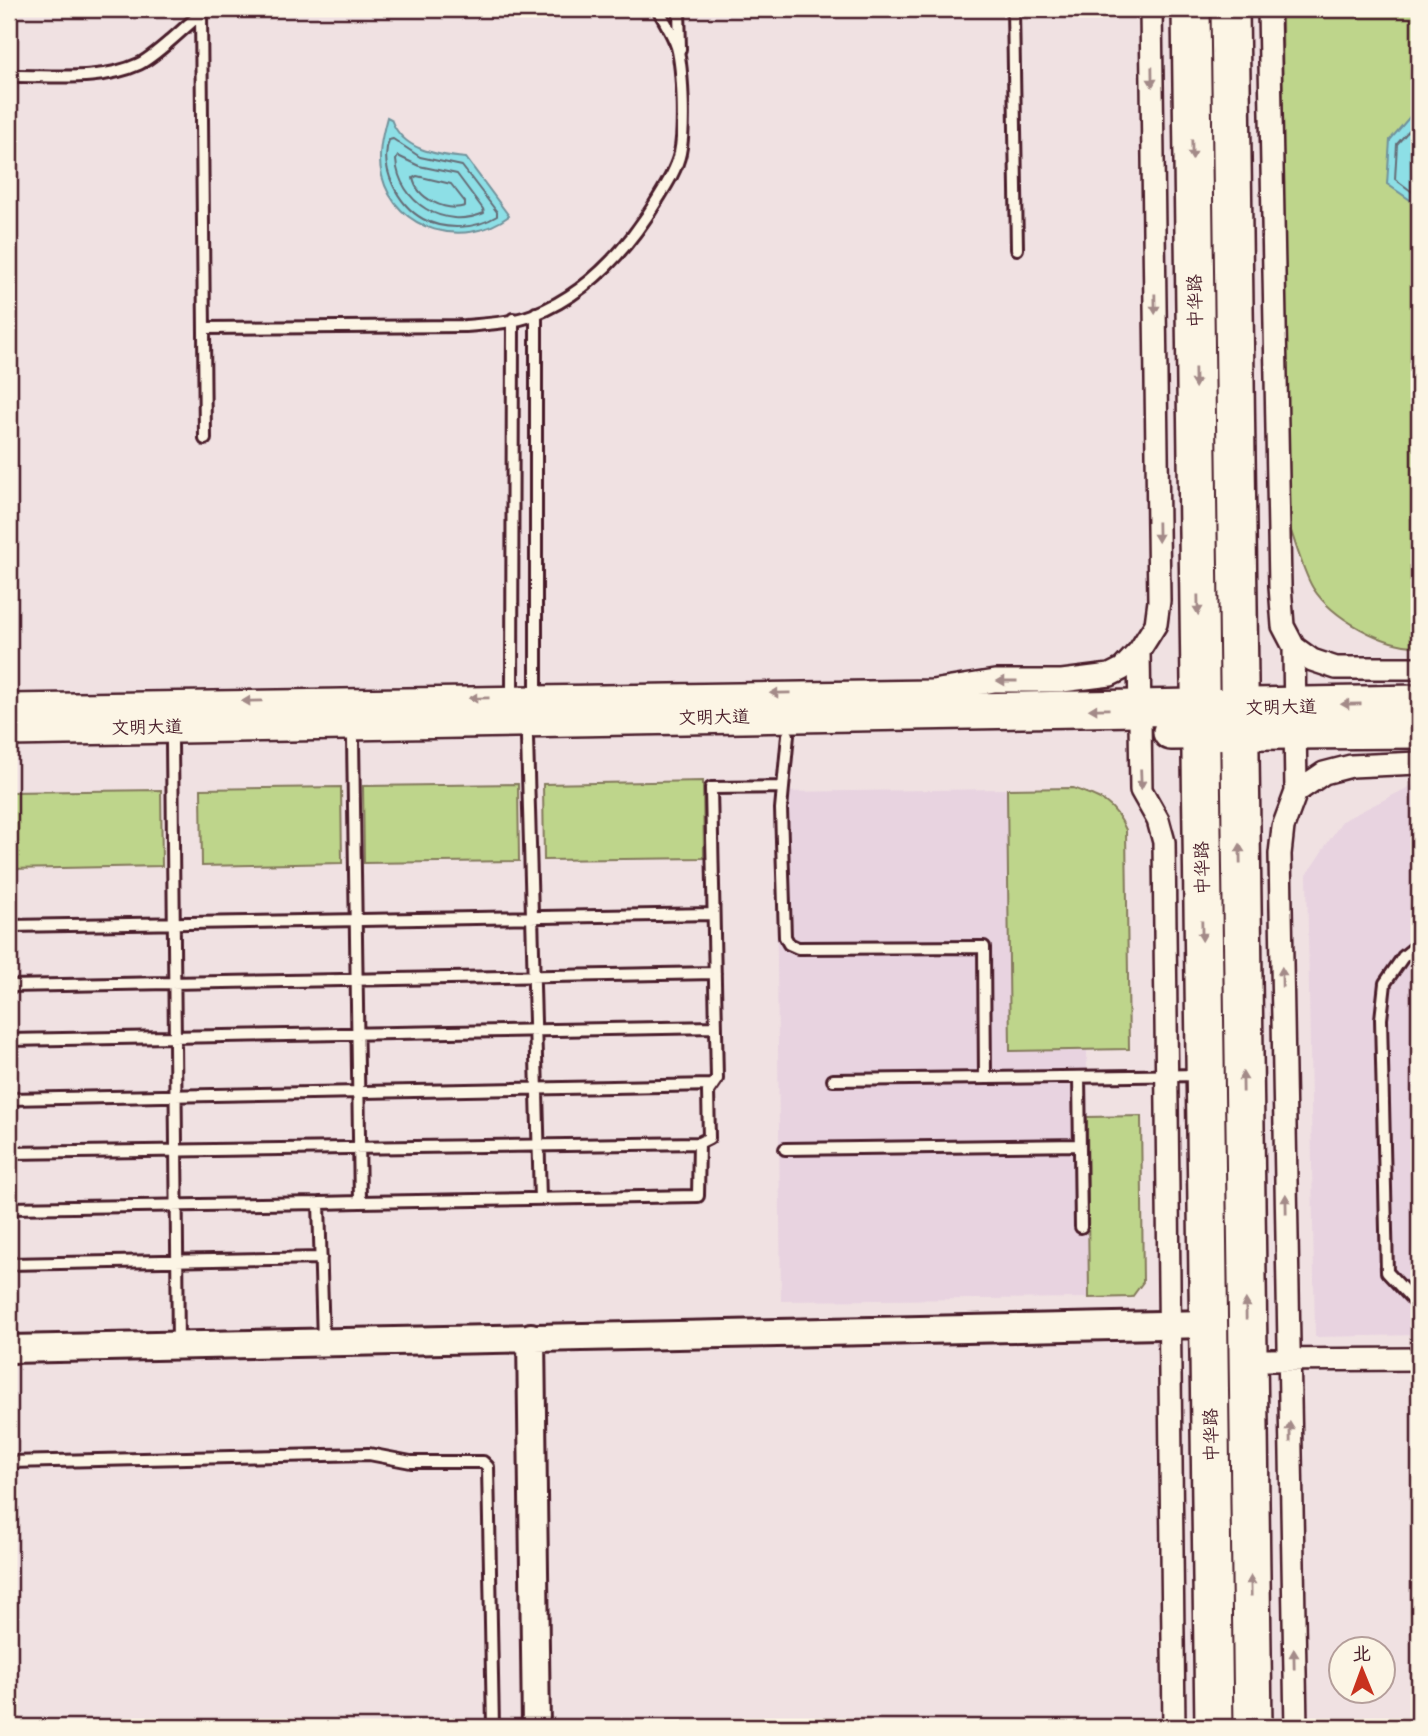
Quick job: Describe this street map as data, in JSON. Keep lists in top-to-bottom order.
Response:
{
  "streets": {
    "highway": ["中华路"],
    "main road": ["文明大道"]
  },
  "crossings": [
    ["中华路", "文明大道"]
  ],
  "north": "top"
}
